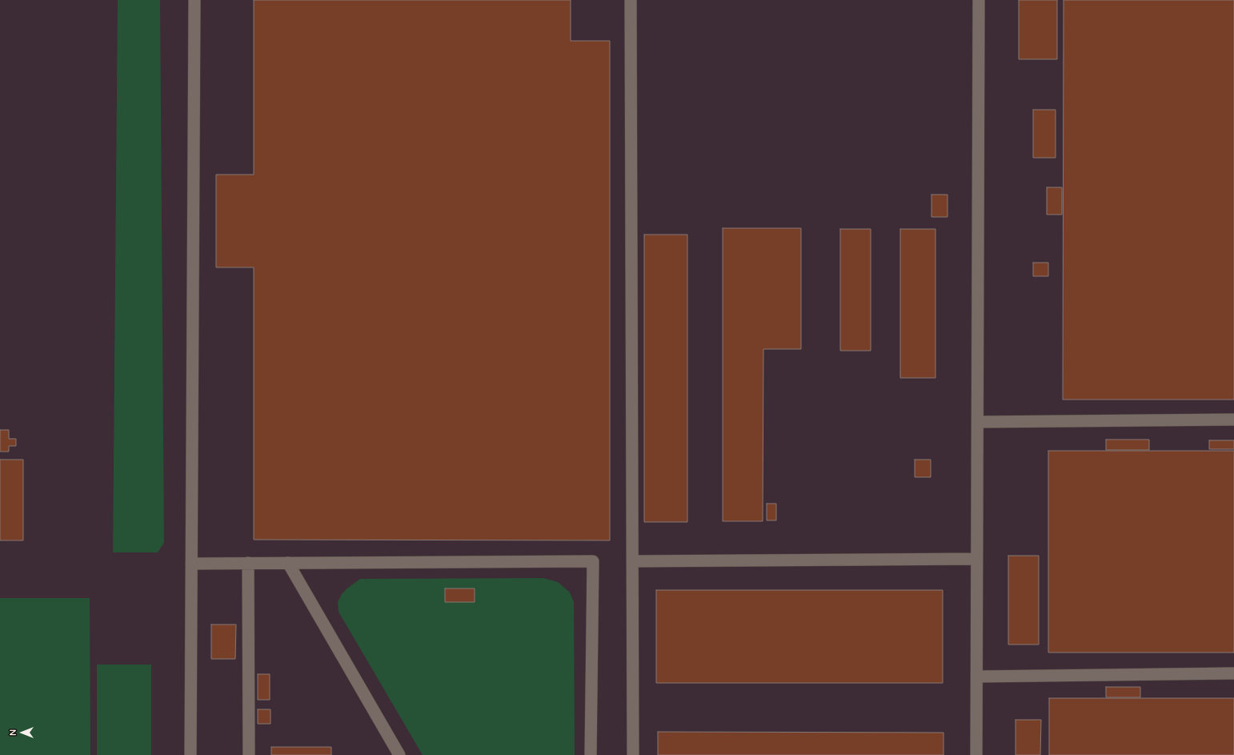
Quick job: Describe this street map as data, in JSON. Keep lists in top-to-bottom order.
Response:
{
  "north": "left"
}
